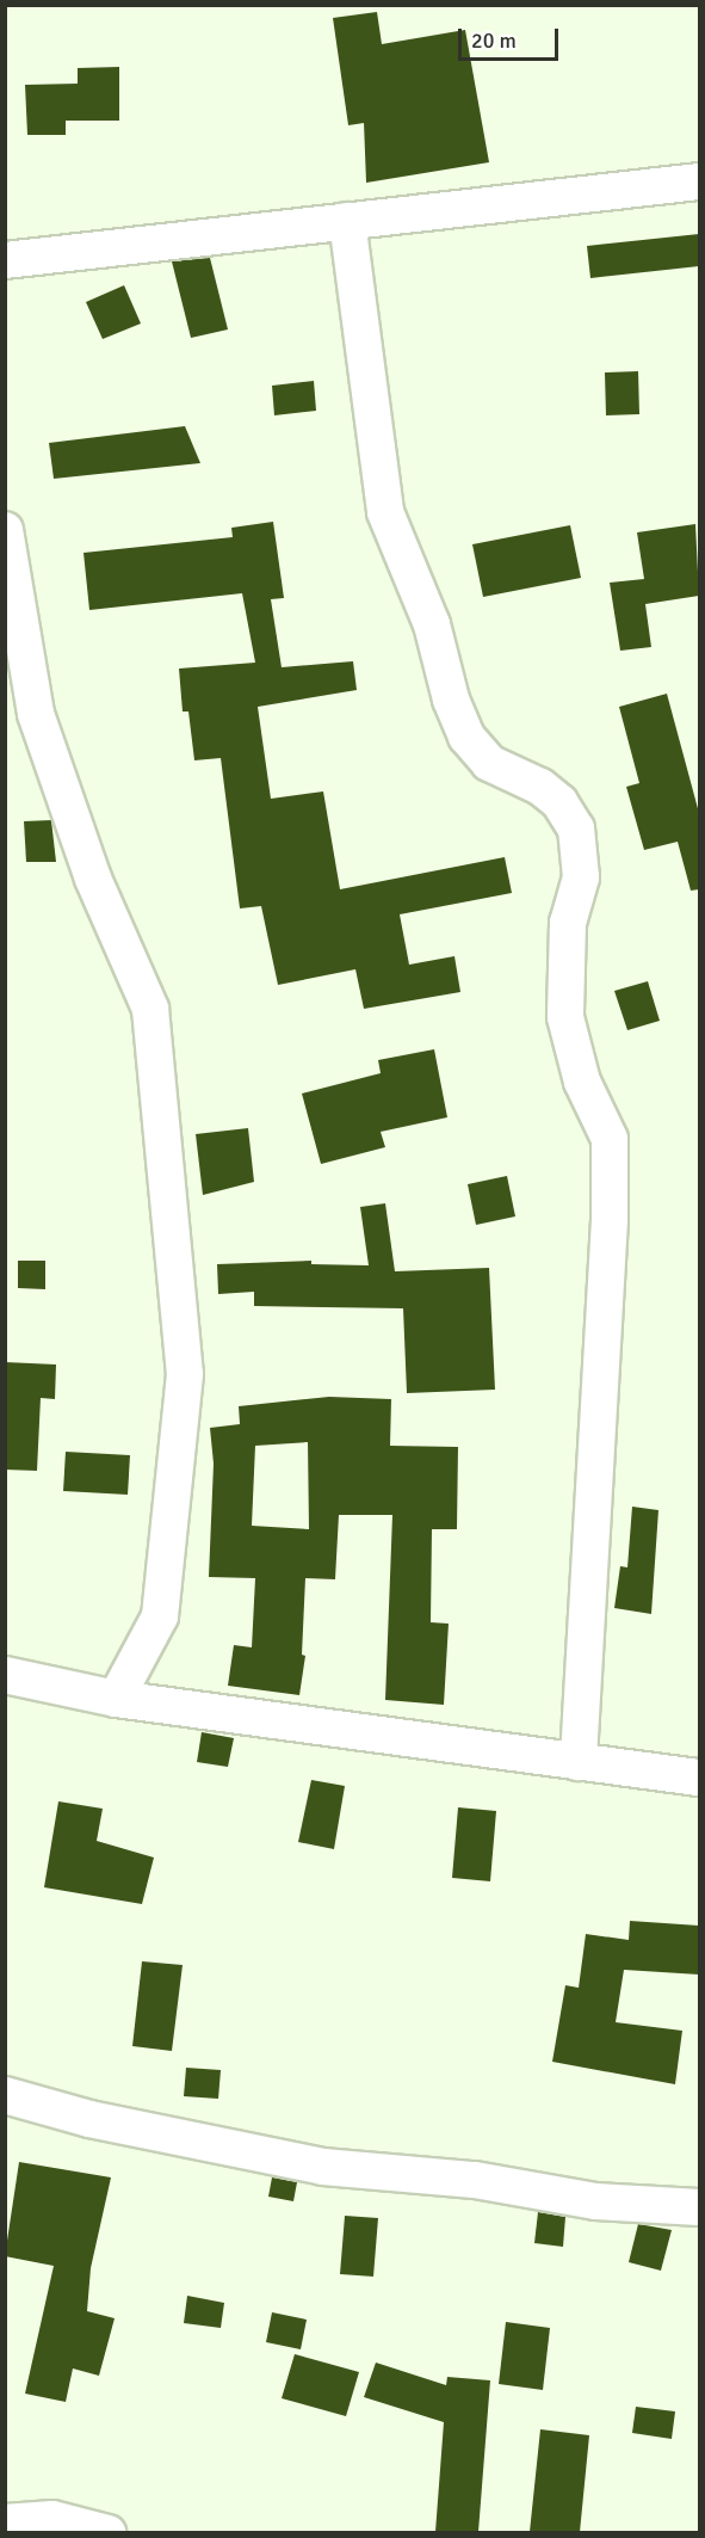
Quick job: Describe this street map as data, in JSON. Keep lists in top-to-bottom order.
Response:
{
  "scale_bar": "20 m"
}
